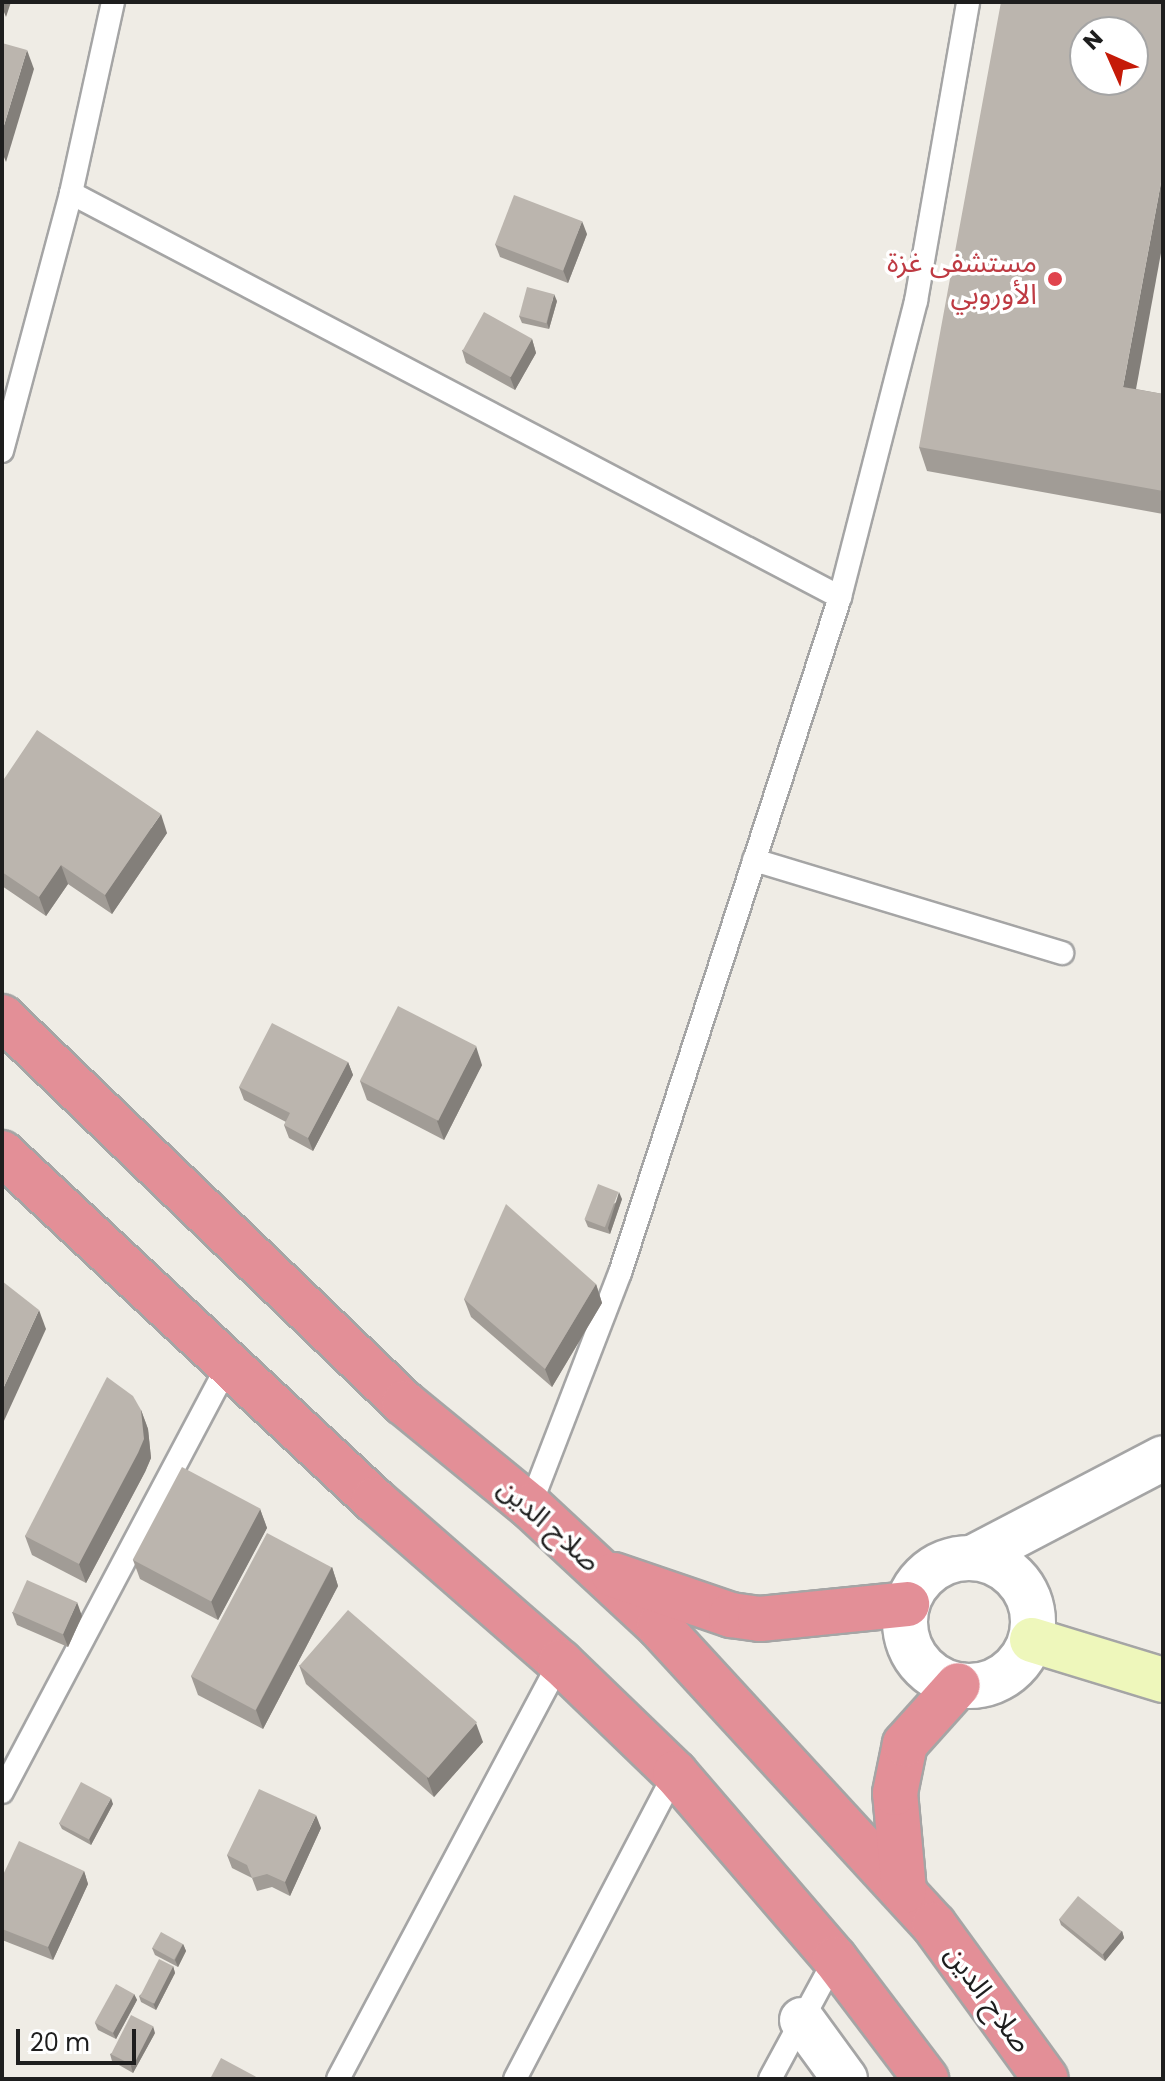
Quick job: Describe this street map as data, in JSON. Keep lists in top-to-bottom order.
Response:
{
  "streets": {
    "highway": ["صلاح الدين"]
  },
  "places": ["مستشفى غزة الأوروبي"],
  "scale_bar": "20 m",
  "north": "top left"
}
